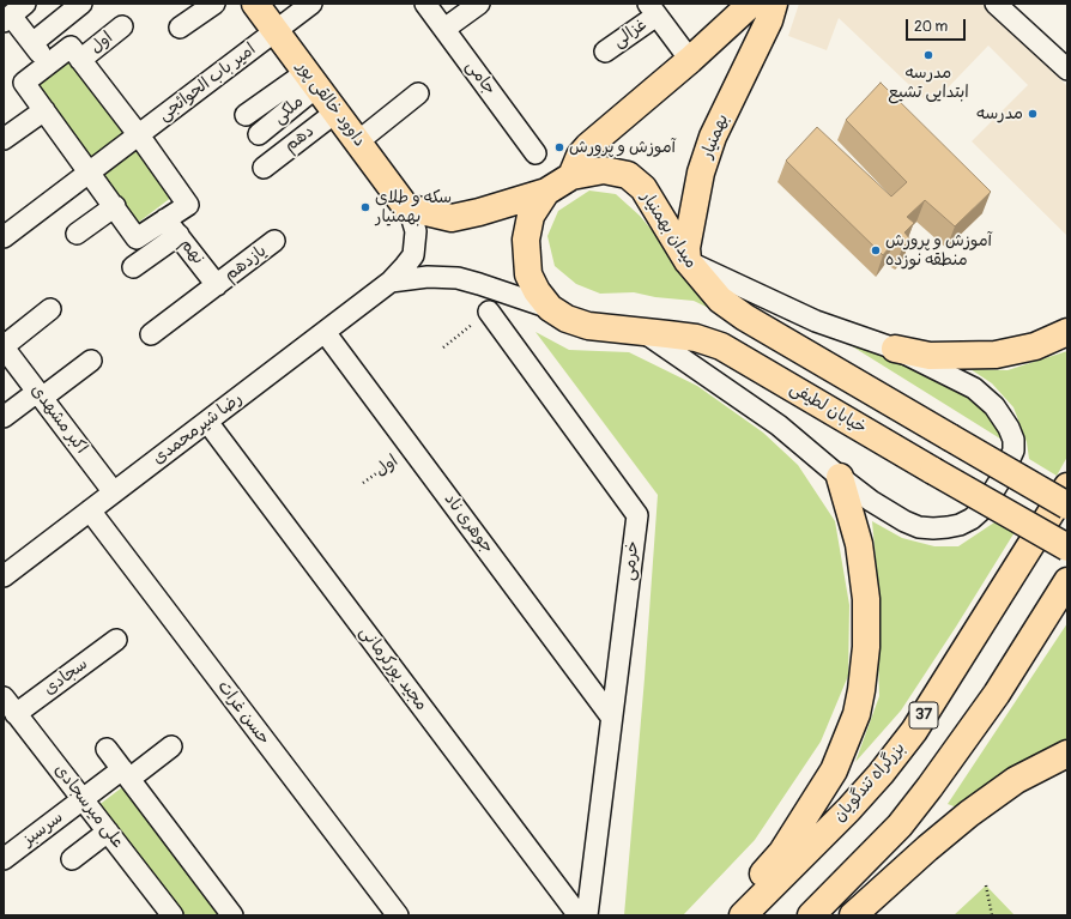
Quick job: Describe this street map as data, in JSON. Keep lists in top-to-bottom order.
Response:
{
  "streets": {
    "main road": [
      "داوود خالقی پور",
      "بهمنیار",
      "میدان بهمنیار",
      "خیابان لطیفی",
      "37",
      "بزرگراه تندگویان"
    ],
    "street": [
      "غزالی",
      "اول",
      "جامی",
      "امیر باب الحوائجی",
      "ملکی",
      "دهم",
      "نهم",
      "یازدهم",
      "اکبر مشهدی",
      "رضا شیرمحمدی",
      "جوهری ناد",
      "خرمی",
      "مجید پورکرمانی",
      "سجادی",
      "حسن غرات",
      "علی میرسجادی",
      "سرسبز"
    ]
  },
  "crossings": [
    ["اول", "جوهری ناد"],
    ["امیر باب الحوائجی", "داوود خالقی پور"],
    ["داوود خالقی پور", "ملکی"],
    ["داوود خالقی پور", "دهم"],
    ["داوود خالقی پور", "رضا شیرمحمدی"],
    ["بهمنیار", "میدان بهمنیار"],
    ["میدان بهمنیار", "خیابان لطیفی"],
    ["نهم", "یازدهم"],
    ["اکبر مشهدی", "رضا شیرمحمدی"],
    ["رضا شیرمحمدی", "جوهری ناد"],
    ["رضا شیرمحمدی", "مجید پورکرمانی"],
    ["رضا شیرمحمدی", "حسن غرات"],
    ["جوهری ناد", "خرمی"],
    ["سجادی", "علی میرسجادی"],
    ["علی میرسجادی", "سرسبز"]
  ],
  "places": [
    "مدرسه ابتدایی تشیع",
    "مدرسه",
    "آموزش و پرورش",
    "سکه و طلای بهمنیار",
    "آموزش و پرورش منطقه نوزده"
  ],
  "scale_bar": "20 m"
}
